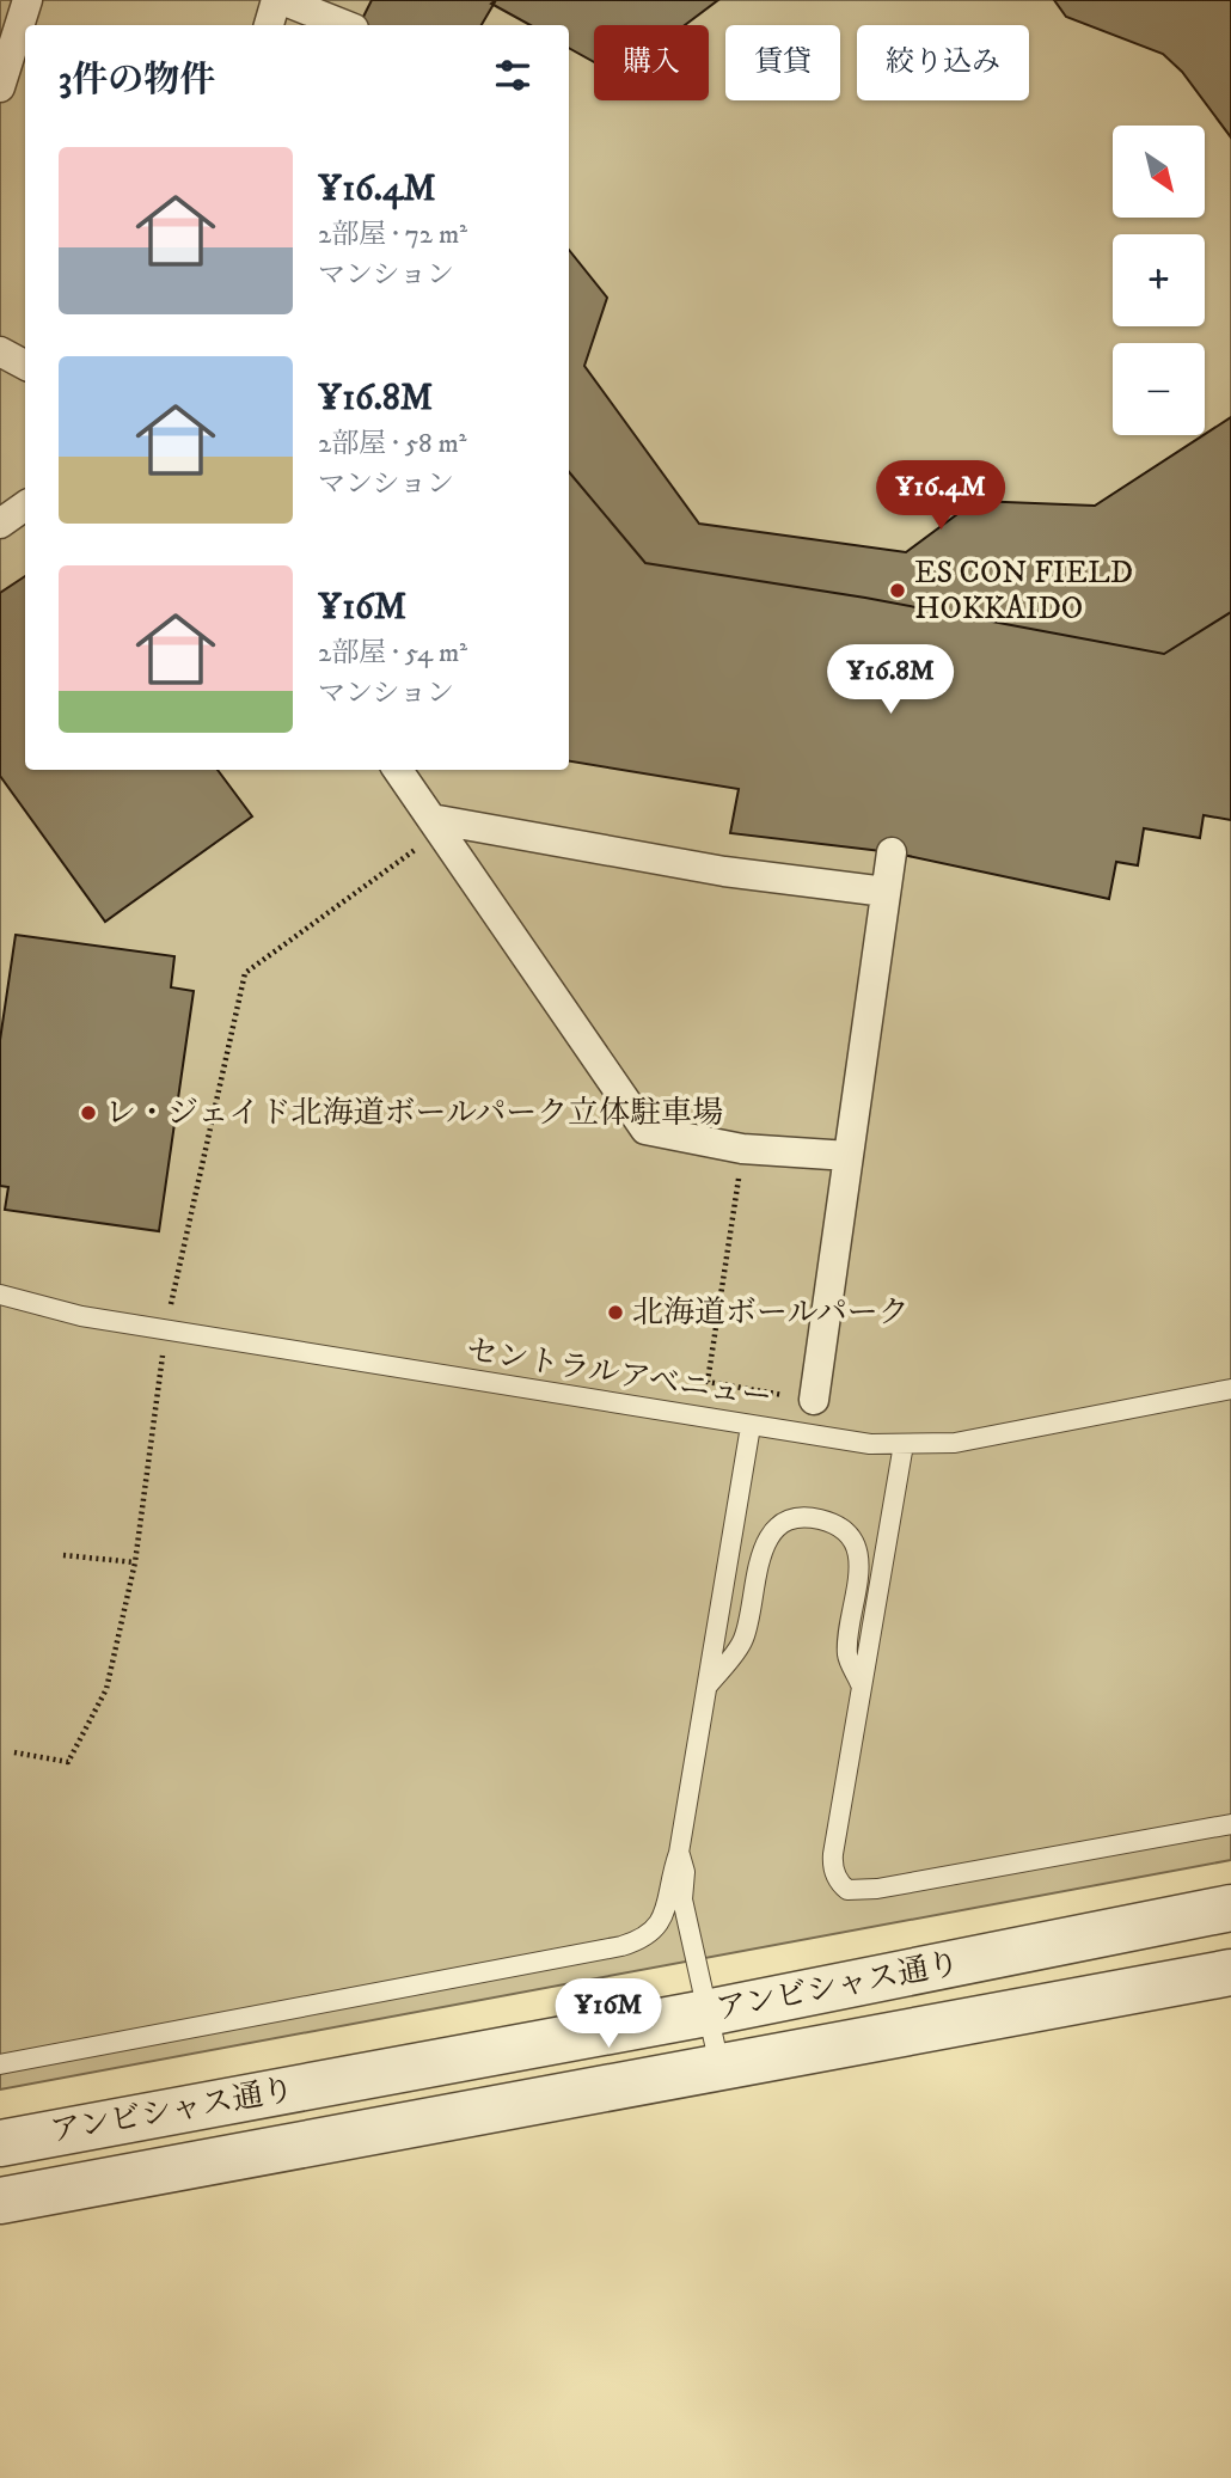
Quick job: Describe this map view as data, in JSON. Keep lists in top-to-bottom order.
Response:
{
  "streets": {
    "street": ["アンビシャス通り"],
    "lane": ["セントラルアベニュー"]
  },
  "places": ["ES CON FIELD HOKKAIDO", "レ・ジェイド北海道ボールパーク立体駐車場", "北海道ボールパーク"],
  "north": "bottom right",
  "page": {
    "chip": ["購入", "賃貸", "絞り込み"],
    "heading": "3件の物件",
    "map_buttons": ["+", "−"],
    "list": [
      {
        "name": "¥16.4M",
        "note": "2部屋 · 72 m² · マンション"
      },
      {
        "name": "¥16.8M",
        "note": "2部屋 · 58 m² · マンション"
      },
      {
        "name": "¥16M",
        "note": "2部屋 · 54 m² · マンション"
      }
    ],
    "price": ["¥16.4M", "¥16.8M", "¥16M"]
  }
}
